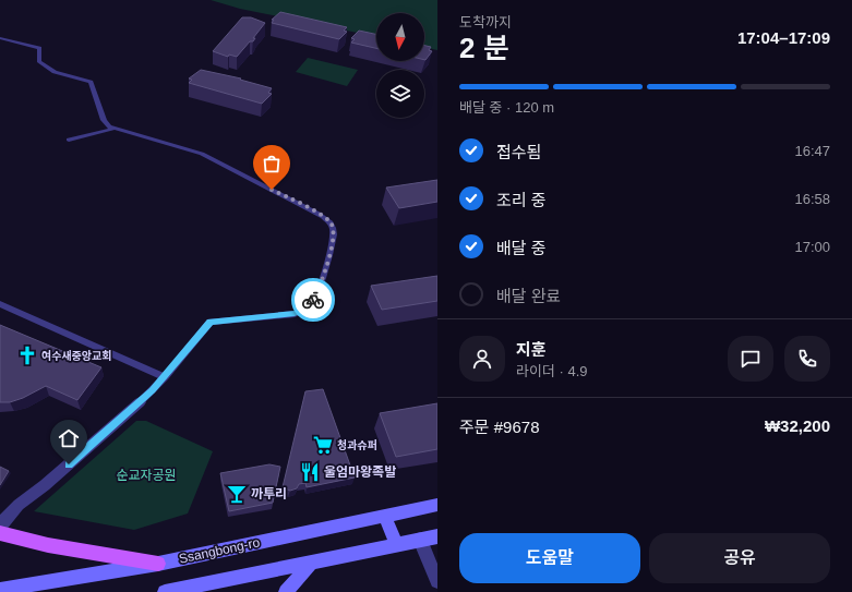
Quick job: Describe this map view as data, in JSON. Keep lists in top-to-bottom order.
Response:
{
  "streets": {
    "street": ["Ssangbong-ro"]
  },
  "parks": ["순교자공원"],
  "places": {
    "church": ["여수새중앙교회"],
    "supermarket": ["청과슈퍼"],
    "restaurant": ["울엄마왕족발"],
    "bar": ["까투리"]
  },
  "north": "bottom",
  "page": {
    "heading": ["2 분", "도착까지", "17:04–17:09"],
    "panel": [
      "지훈",
      "라이더 · 4.9",
      "주문 #9678",
      "₩32,200"
    ],
    "bar": "배달 중 · 120 m",
    "list": [
      ["접수됨", "16:47"],
      ["조리 중", "16:58"],
      ["배달 중", "17:00"],
      "배달 완료"
    ],
    "buttons": ["도움말", "공유"]
  }
}
